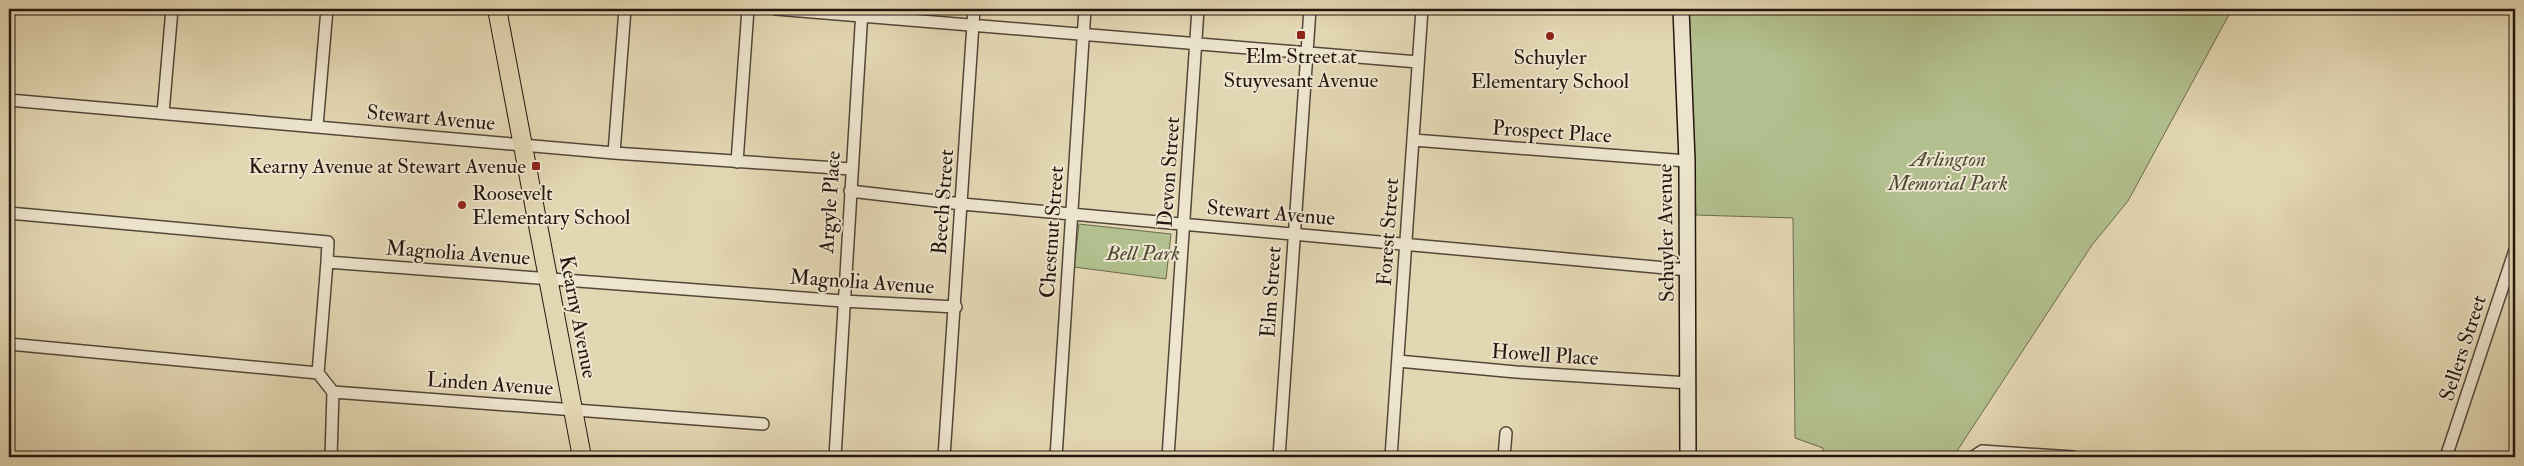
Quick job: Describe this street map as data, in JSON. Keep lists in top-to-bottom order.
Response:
{
  "streets": {
    "main road": ["Schuyler Avenue", "Kearny Avenue"],
    "street": [
      "Stewart Avenue",
      "Prospect Place",
      "Devon Street",
      "Argyle Place",
      "Beech Street",
      "Chestnut Street",
      "Forest Street",
      "Magnolia Avenue",
      "Elm Street",
      "Sellers Street",
      "Howell Place",
      "Linden Avenue"
    ]
  },
  "crossings": [
    ["Stewart Avenue", "Devon Street"],
    ["Stewart Avenue", "Argyle Place"],
    ["Stewart Avenue", "Beech Street"],
    ["Stewart Avenue", "Chestnut Street"],
    ["Stewart Avenue", "Forest Street"],
    ["Stewart Avenue", "Schuyler Avenue"],
    ["Stewart Avenue", "Elm Street"],
    ["Stewart Avenue", "Kearny Avenue"],
    ["Prospect Place", "Forest Street"],
    ["Prospect Place", "Schuyler Avenue"],
    ["Argyle Place", "Magnolia Avenue"],
    ["Beech Street", "Magnolia Avenue"],
    ["Forest Street", "Howell Place"],
    ["Schuyler Avenue", "Howell Place"],
    ["Magnolia Avenue", "Kearny Avenue"],
    ["Kearny Avenue", "Linden Avenue"]
  ],
  "parks": ["Arlington Memorial Park", "Bell Park"],
  "places": {
    "transit": ["Elm Street at Stuyvesant Avenue", "Kearny Avenue at Stewart Avenue"],
    "other": ["Schuyler Elementary School", "Roosevelt Elementary School"]
  }
}
